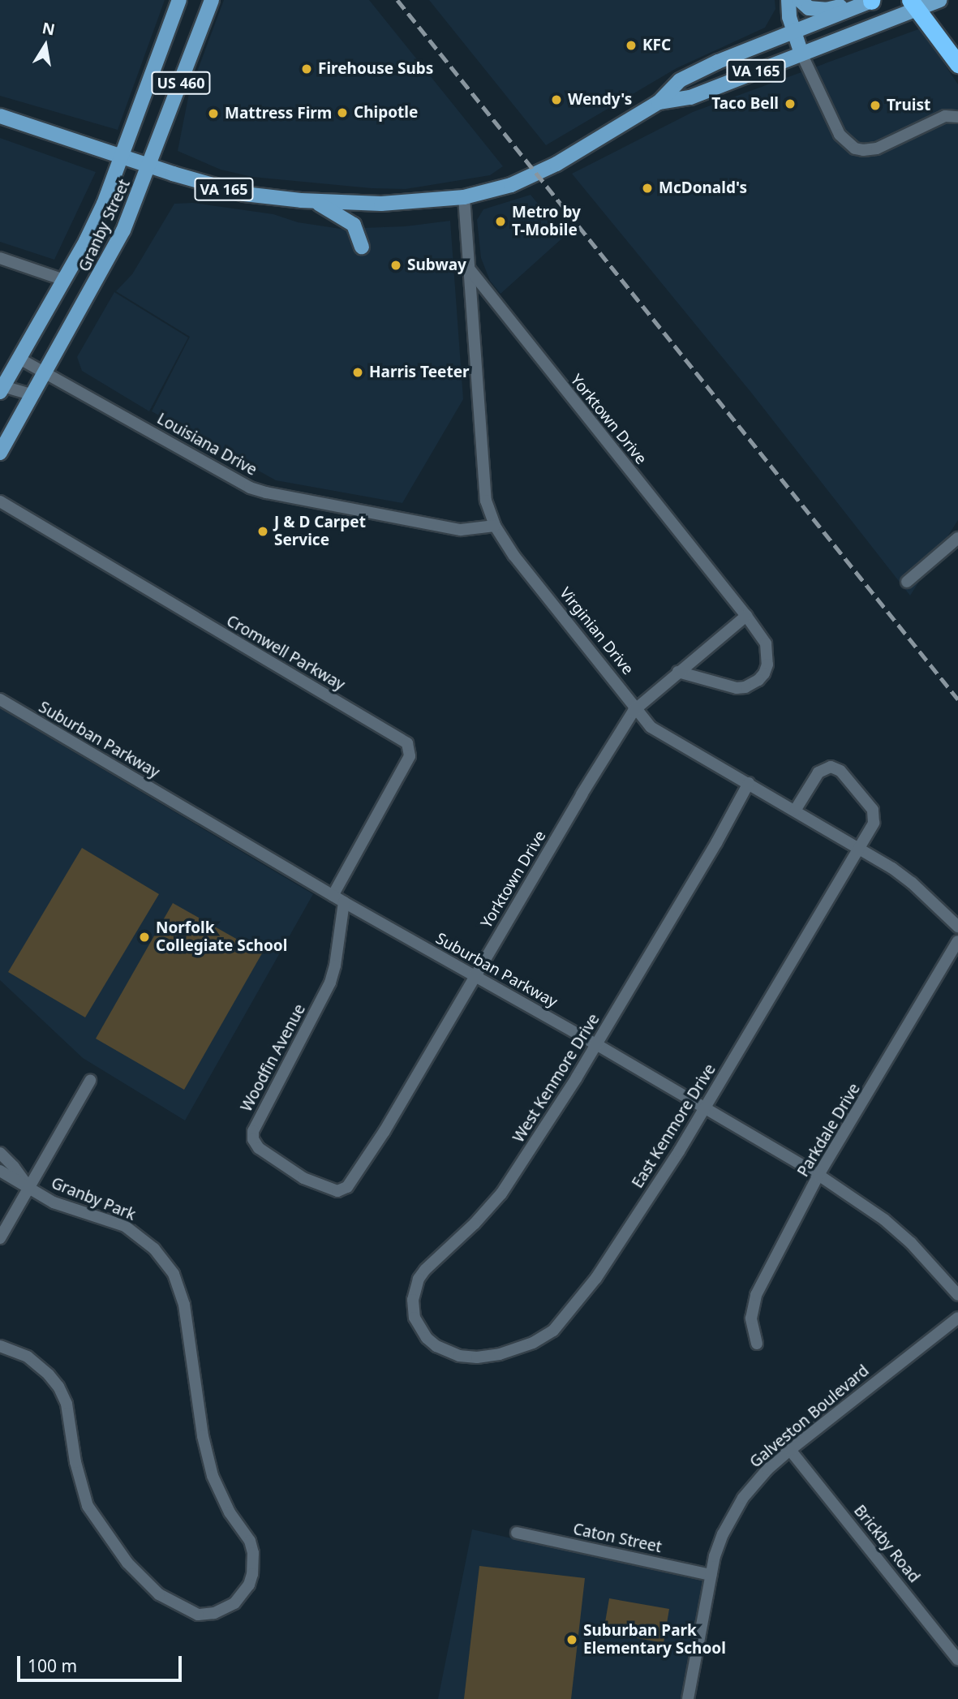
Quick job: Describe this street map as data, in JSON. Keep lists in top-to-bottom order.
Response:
{
  "streets": {
    "main road": ["VA 165", "US 460", "Granby Street"],
    "street": [
      "Yorktown Drive",
      "Louisiana Drive",
      "Virginian Drive",
      "Cromwell Parkway",
      "Suburban Parkway",
      "Woodfin Avenue",
      "West Kenmore Drive",
      "East Kenmore Drive",
      "Parkdale Drive",
      "Granby Park",
      "Galveston Boulevard",
      "Caton Street",
      "Brickby Road"
    ]
  },
  "crossings": [
    ["VA 165", "Granby Street"],
    ["VA 165", "Virginian Drive"],
    ["Granby Street", "Louisiana Drive"],
    ["Yorktown Drive", "Virginian Drive"],
    ["Yorktown Drive", "Suburban Parkway"],
    ["Yorktown Drive", "Woodfin Avenue"],
    ["Louisiana Drive", "Virginian Drive"],
    ["Virginian Drive", "West Kenmore Drive"],
    ["Virginian Drive", "East Kenmore Drive"],
    ["Cromwell Parkway", "Suburban Parkway"],
    ["Suburban Parkway", "Woodfin Avenue"],
    ["Suburban Parkway", "West Kenmore Drive"],
    ["Suburban Parkway", "East Kenmore Drive"],
    ["Suburban Parkway", "Parkdale Drive"],
    ["West Kenmore Drive", "East Kenmore Drive"],
    ["Galveston Boulevard", "Caton Street"],
    ["Galveston Boulevard", "Brickby Road"]
  ],
  "places": [
    "KFC",
    "Firehouse Subs",
    "Wendy's",
    "Taco Bell",
    "Truist",
    "Chipotle",
    "Mattress Firm",
    "McDonald's",
    "Metro by T-Mobile",
    "Subway",
    "Harris Teeter",
    "J & D Carpet Service",
    "Norfolk Collegiate School",
    "Suburban Park Elementary School"
  ],
  "scale_bar": "100 m",
  "north": "top"
}
